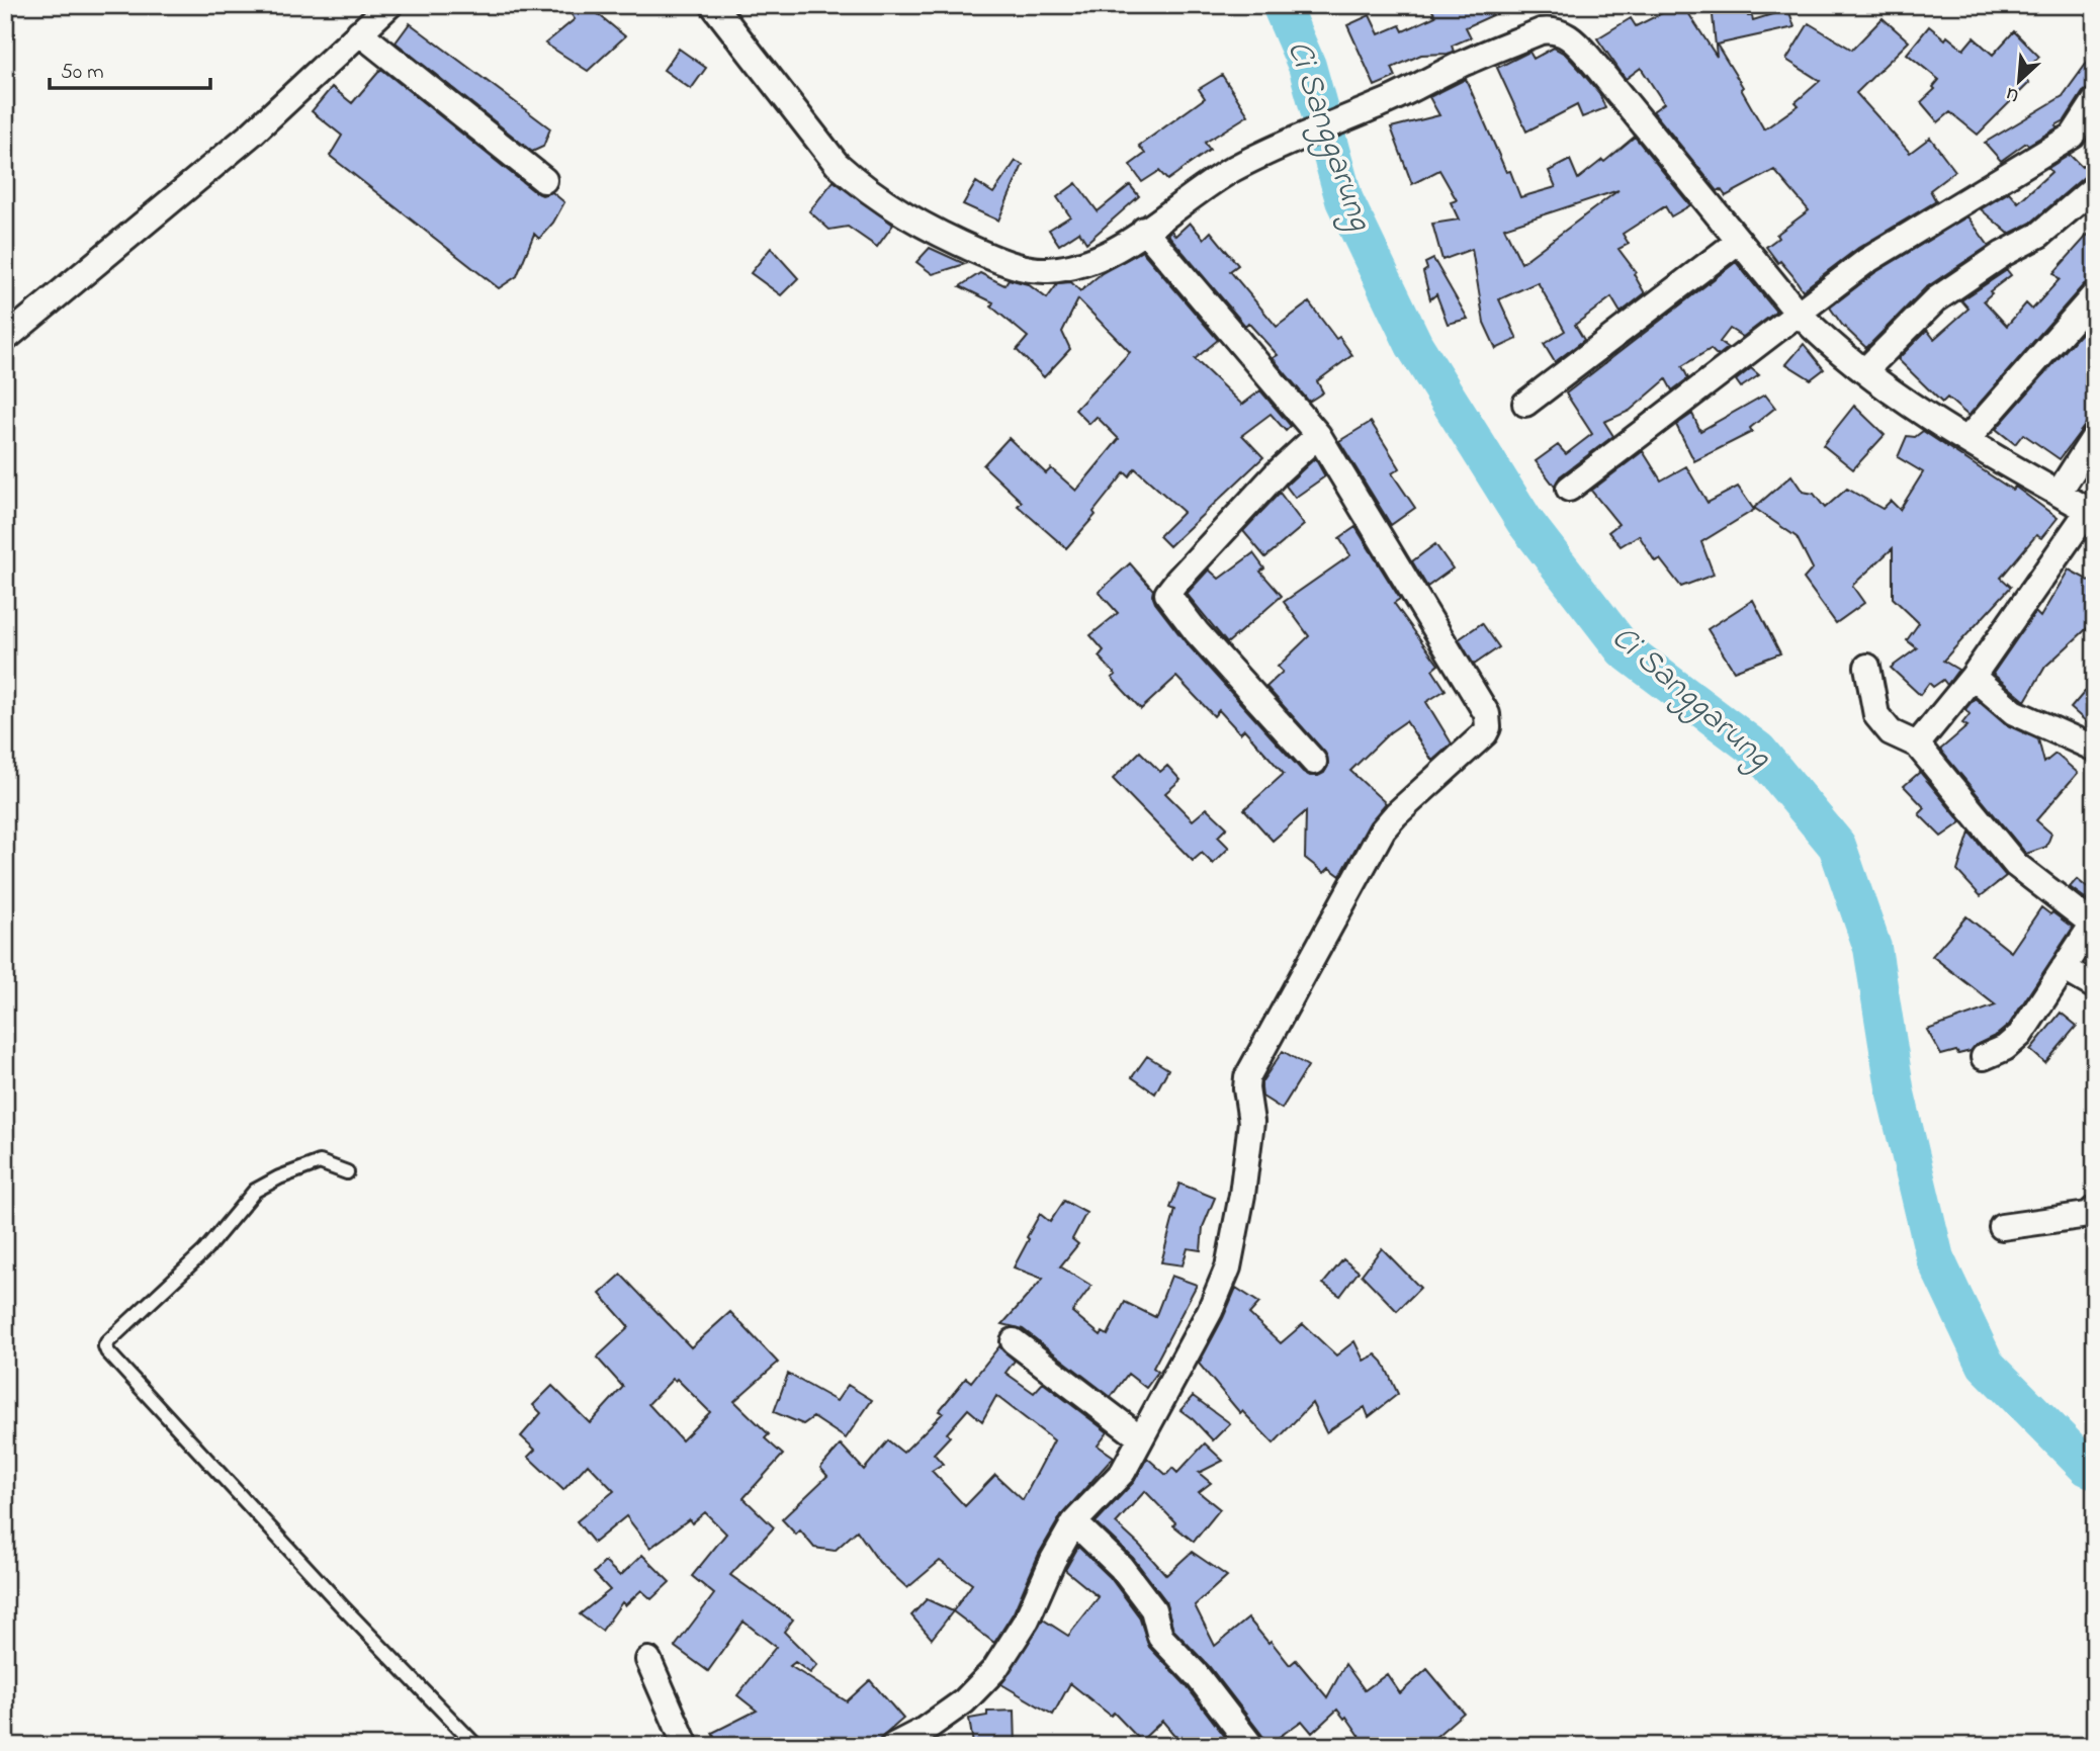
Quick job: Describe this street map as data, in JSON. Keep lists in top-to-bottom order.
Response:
{
  "water": ["Ci Sanggarung"],
  "scale_bar": "50 m",
  "north": "bottom left"
}
